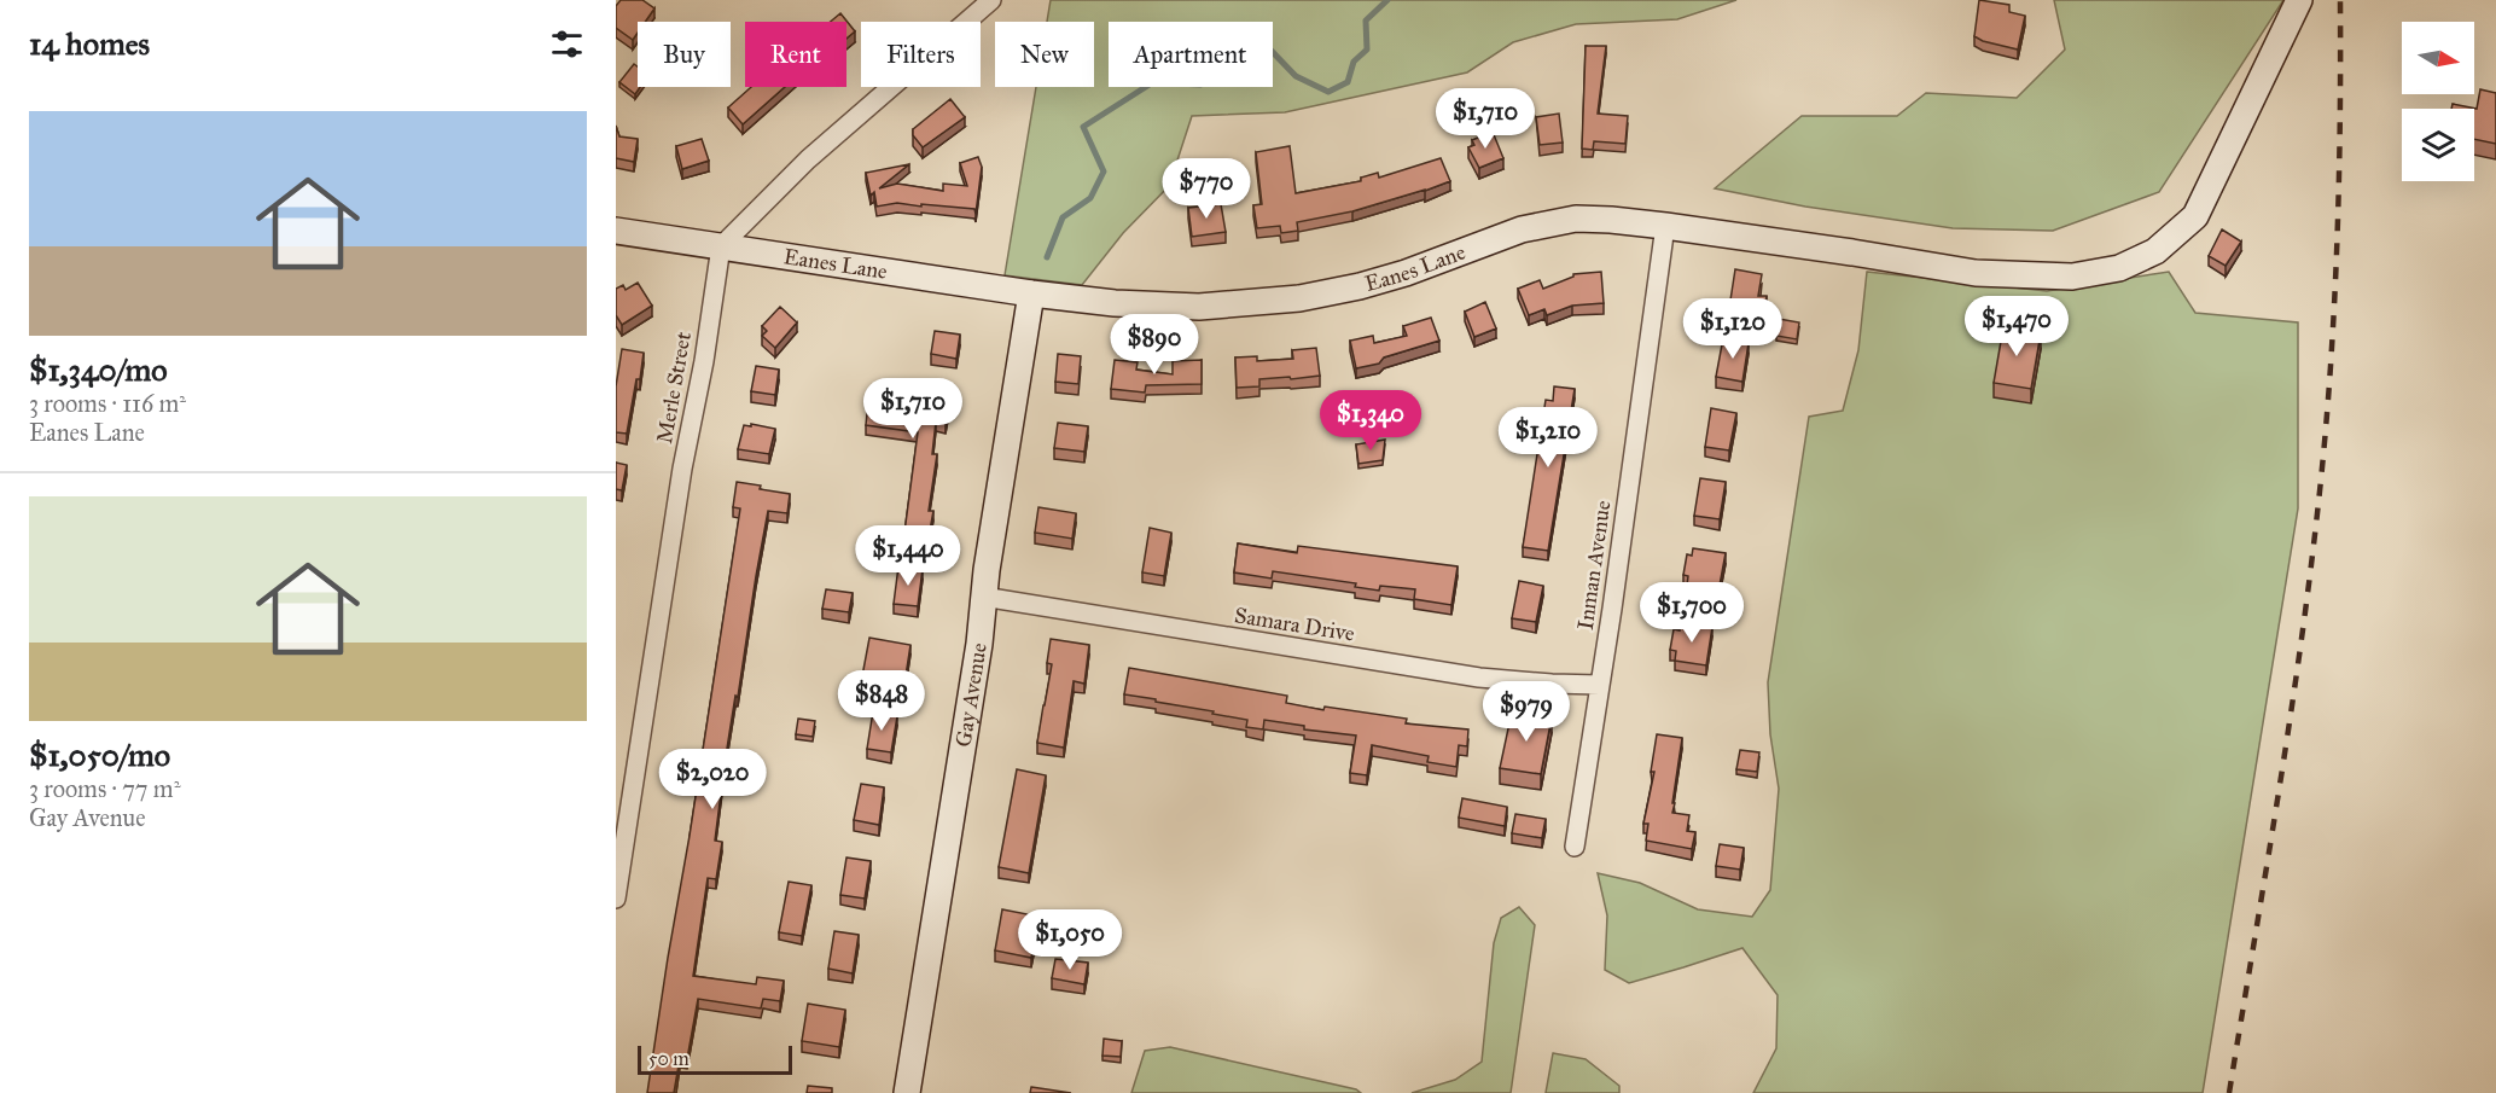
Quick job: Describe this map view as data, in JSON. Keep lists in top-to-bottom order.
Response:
{
  "streets": {
    "street": [
      "Eanes Lane",
      "Merle Street",
      "Inman Avenue",
      "Samara Drive",
      "Gay Avenue"
    ]
  },
  "crossings": [
    ["Eanes Lane", "Merle Street"],
    ["Eanes Lane", "Inman Avenue"],
    ["Eanes Lane", "Gay Avenue"],
    ["Inman Avenue", "Samara Drive"],
    ["Samara Drive", "Gay Avenue"]
  ],
  "scale_bar": "50 m",
  "north": "right",
  "page": {
    "heading": "14 homes",
    "chip": [
      "Buy",
      "Rent",
      "Filters",
      "New",
      "Apartment"
    ],
    "list": [
      {
        "name": "$1,340/mo",
        "note": "3 rooms · 116 m² · Eanes Lane"
      },
      {
        "name": "$1,050/mo",
        "note": "3 rooms · 77 m² · Gay Avenue"
      }
    ],
    "price": [
      "$1,710",
      "$770",
      "$1,470",
      "$1,120",
      "$890",
      "$1,710",
      "$1,340",
      "$1,210",
      "$1,440",
      "$1,700",
      "$848",
      "$979",
      "$2,020",
      "$1,050"
    ],
    "scale": "50 m"
  }
}
